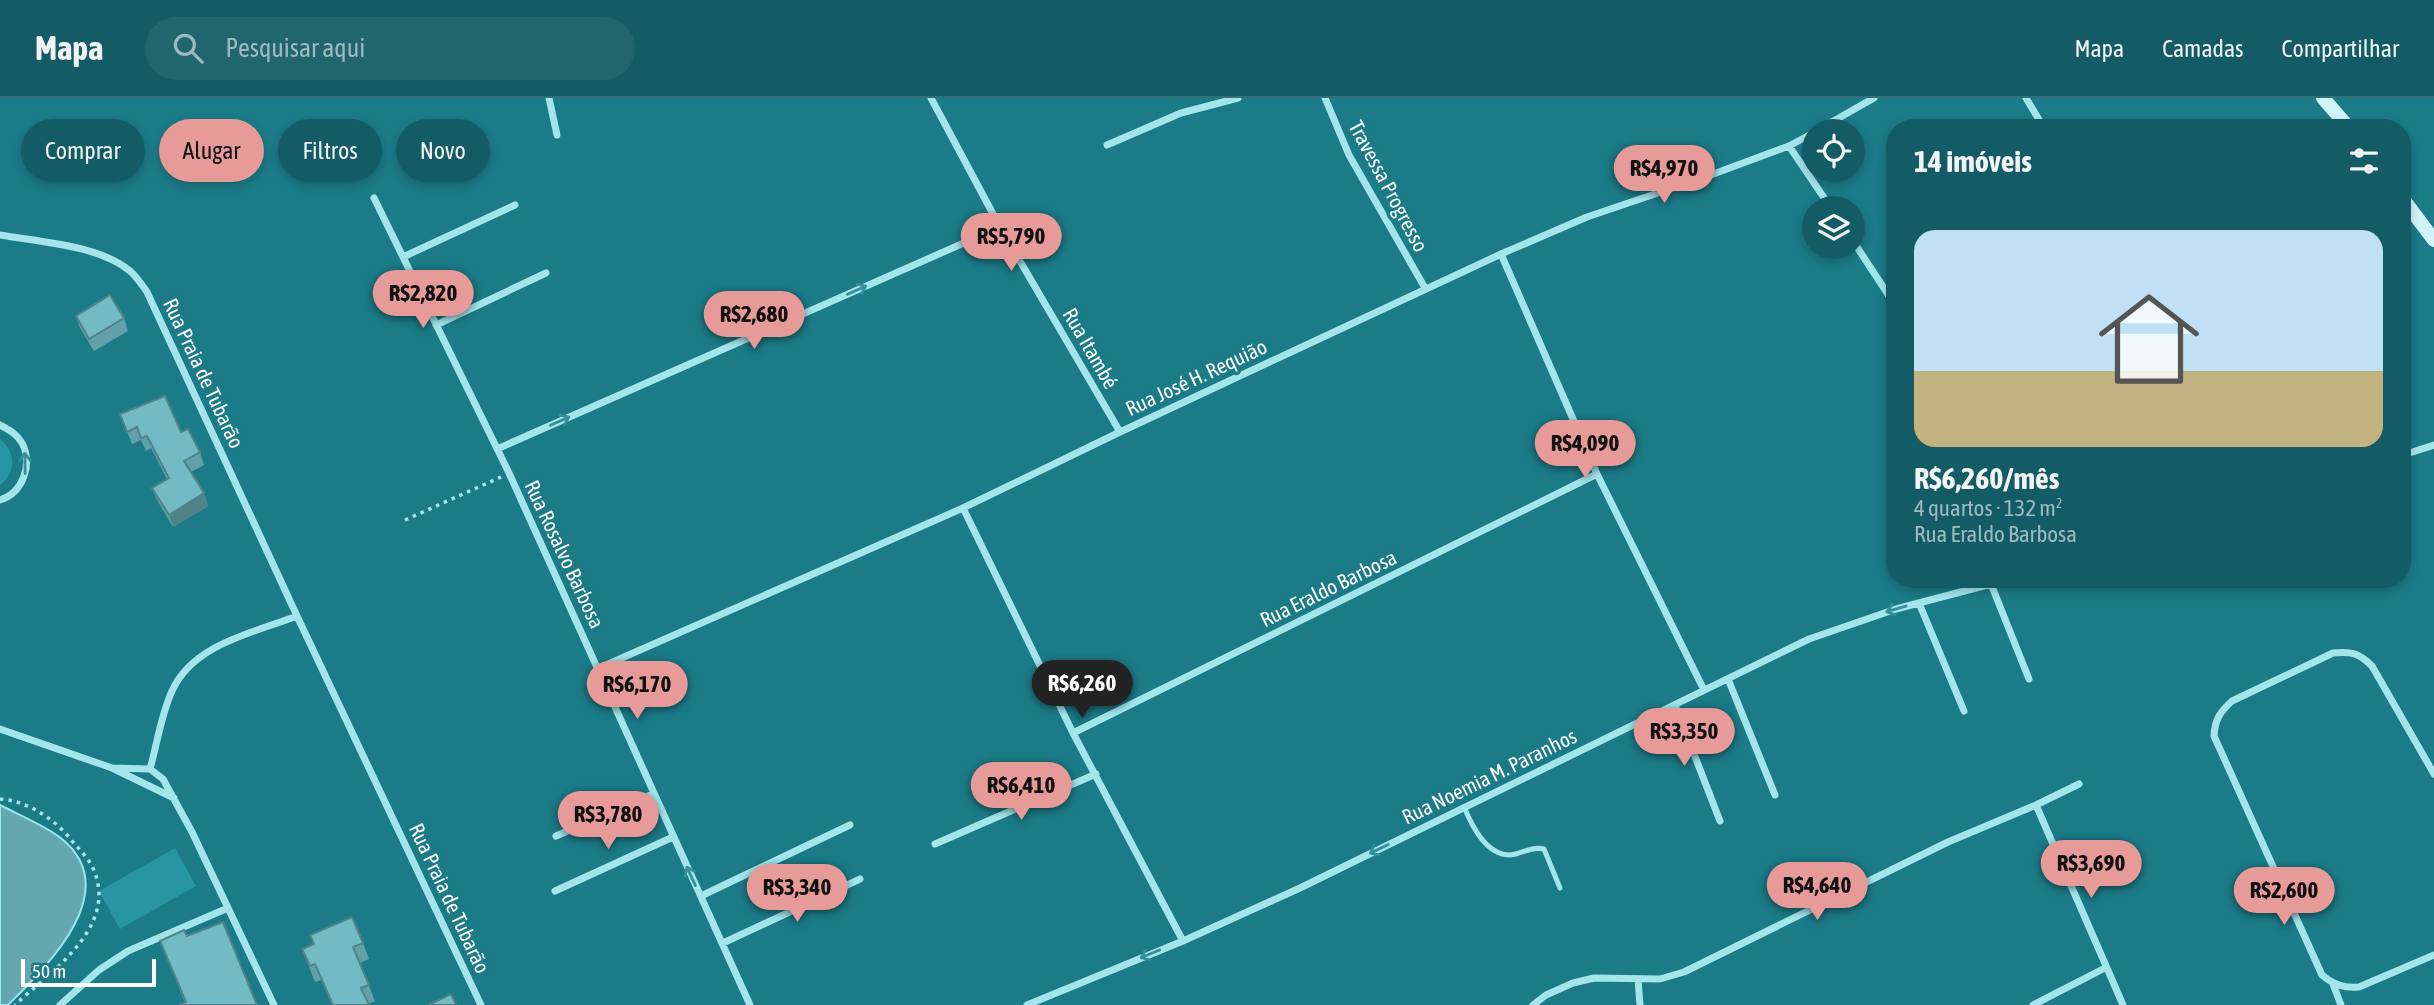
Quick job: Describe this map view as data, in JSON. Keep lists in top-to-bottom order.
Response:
{
  "streets": {
    "street": [
      "Travessa Progresso",
      "Rua Itambé",
      "Rua Praia de Tubarão",
      "Rua José H. Requião",
      "Rua Rosalvo Barbosa",
      "Rua Eraldo Barbosa",
      "Rua Noemia M. Paranhos"
    ]
  },
  "crossings": [
    ["Travessa Progresso", "Rua José H. Requião"],
    ["Rua Itambé", "Rua José H. Requião"],
    ["Rua José H. Requião", "Rua Rosalvo Barbosa"]
  ],
  "one_way": ["Rua Noemia M. Paranhos"],
  "scale_bar": "50 m",
  "page": {
    "header": "Mapa",
    "search": "Pesquisar aqui",
    "nav": ["Mapa", "Camadas", "Compartilhar"],
    "chip": [
      "Comprar",
      "Alugar",
      "Filtros",
      "Novo"
    ],
    "heading": "14 imóveis",
    "price": [
      "R$4,970",
      "R$5,790",
      "R$2,820",
      "R$2,680",
      "R$4,090",
      "R$6,260",
      "R$6,170",
      "R$3,350",
      "R$6,410",
      "R$3,780",
      "R$3,690",
      "R$4,640",
      "R$3,340",
      "R$2,600"
    ],
    "list": [
      {
        "name": "R$6,260/mês",
        "note": "4 quartos · 132 m² · Rua Eraldo Barbosa"
      }
    ],
    "scale": "50 m"
  }
}
